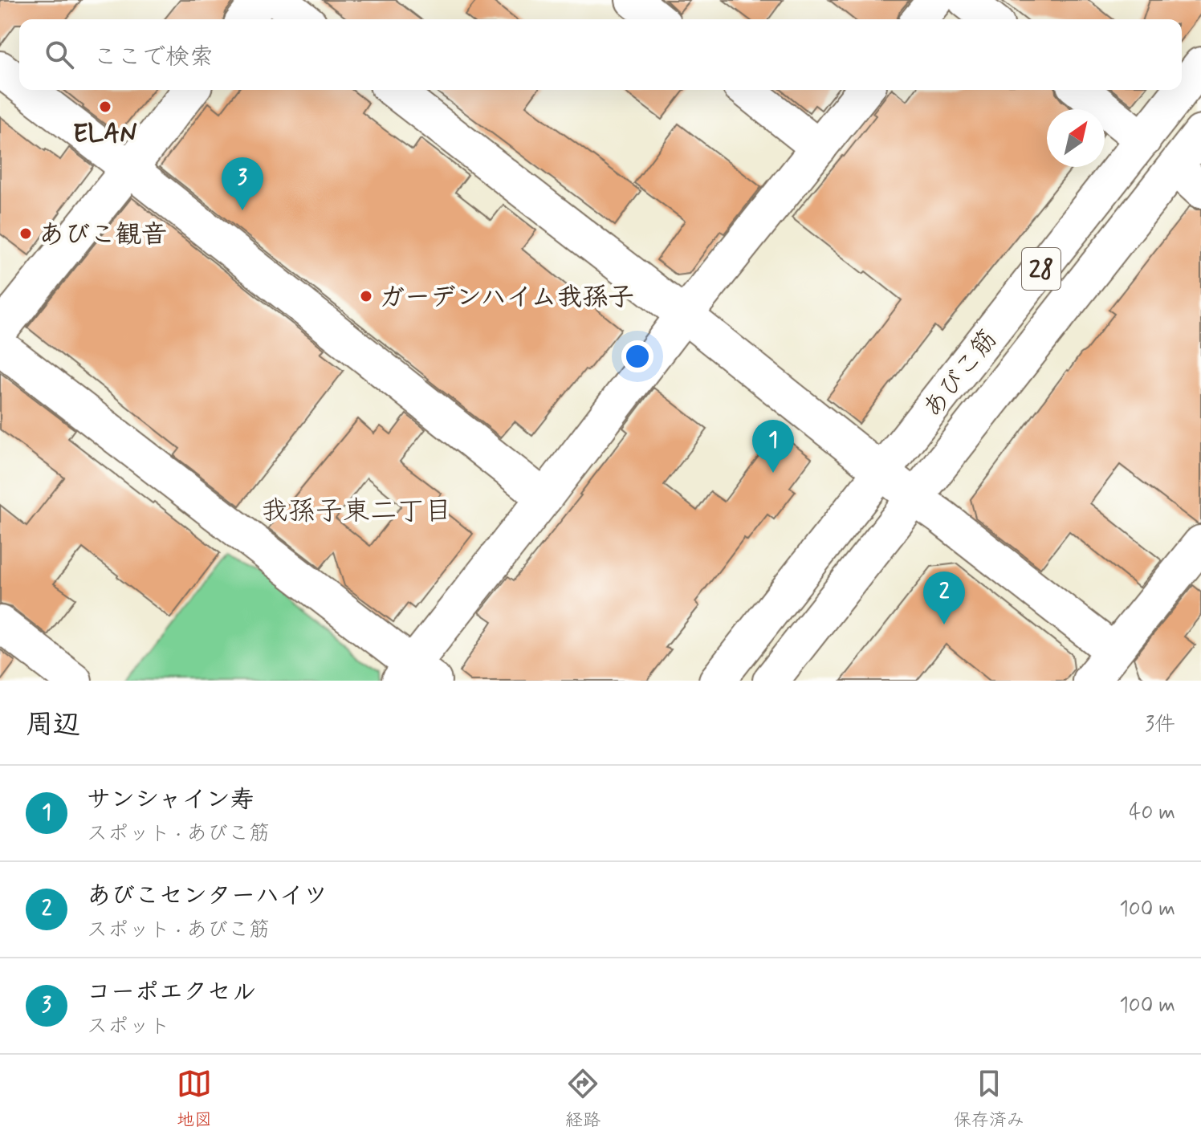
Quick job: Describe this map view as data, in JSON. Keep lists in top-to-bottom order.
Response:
{
  "streets": {
    "street": ["28", "あびこ筋"]
  },
  "districts": ["我孫子東二丁目"],
  "places": ["ELAN", "あびこ観音", "ガーデンハイム我孫子"],
  "north": "top right",
  "page": {
    "search": "ここで検索",
    "pins": ["3", "1", "2"],
    "heading": ["周辺", "3件"],
    "list": [
      {
        "mark": "1",
        "name": "サンシャイン寿",
        "note": "スポット · あびこ筋",
        "value": "40 m"
      },
      {
        "mark": "2",
        "name": "あびこセンターハイツ",
        "note": "スポット · あびこ筋",
        "value": "100 m"
      },
      {
        "mark": "3",
        "name": "コーポエクセル",
        "note": "スポット",
        "value": "100 m"
      }
    ],
    "nav": ["地図", "経路", "保存済み"]
  }
}
